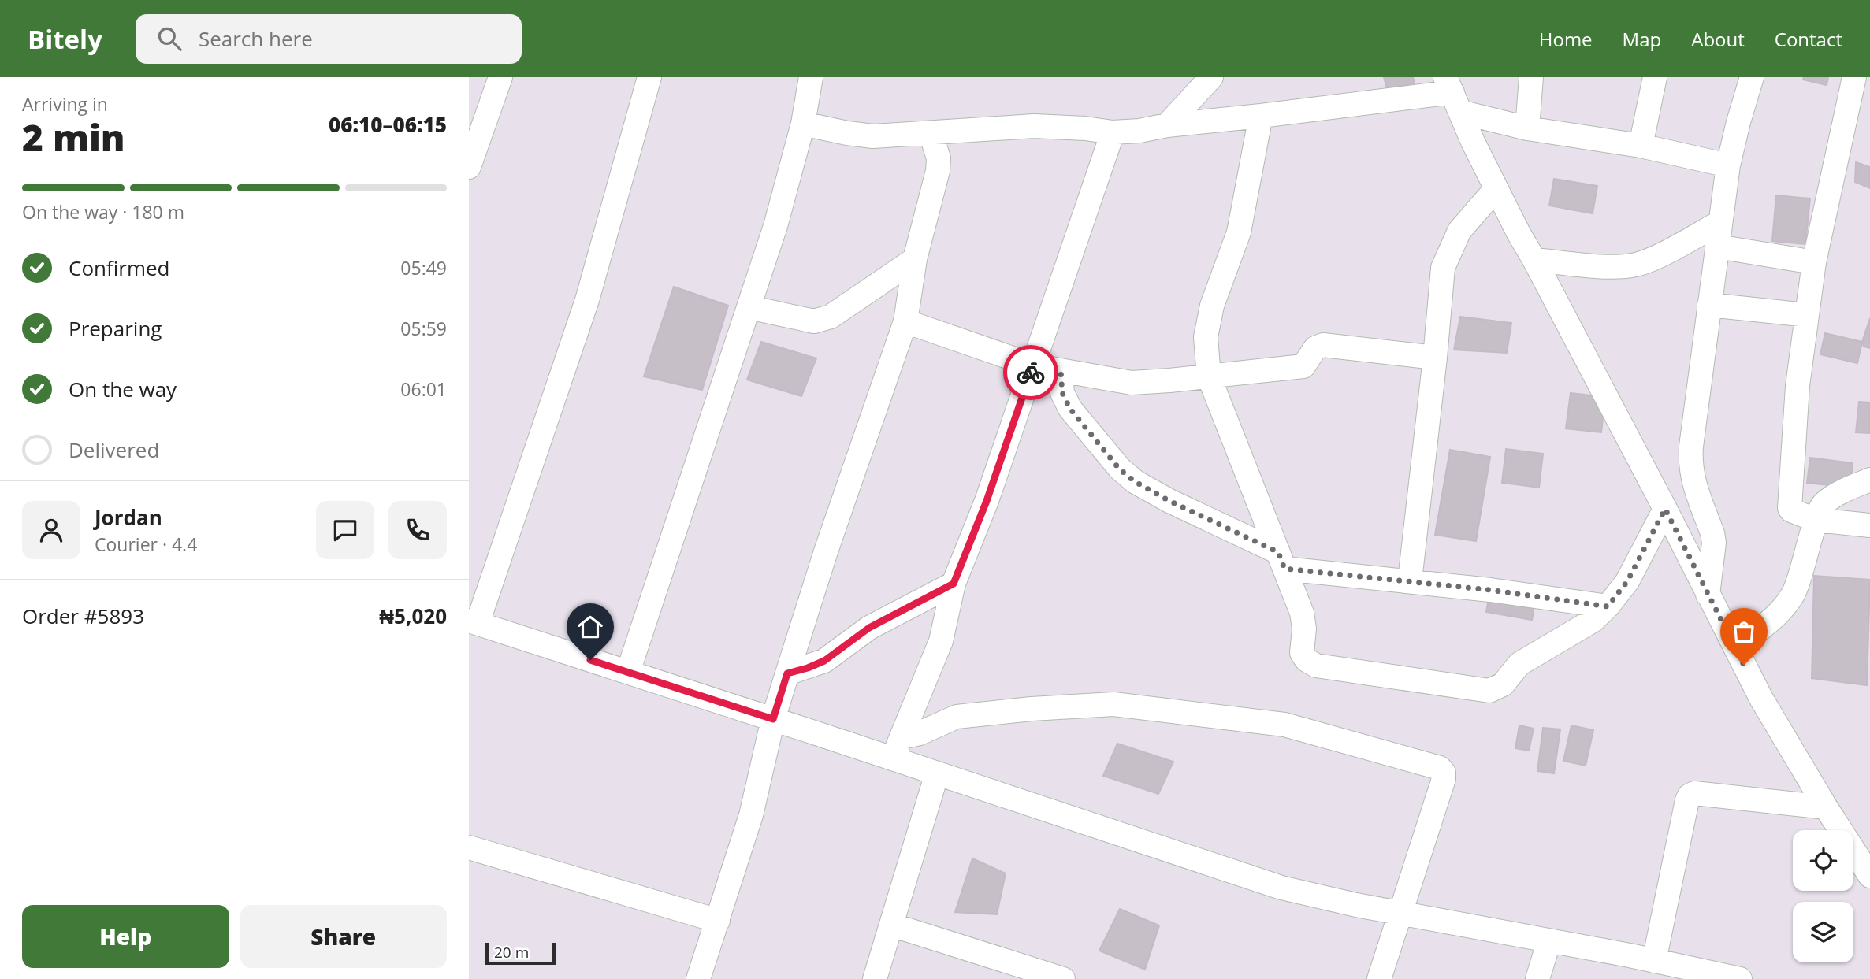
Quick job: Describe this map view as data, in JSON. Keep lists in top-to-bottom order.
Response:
{
  "scale_bar": "20 m",
  "page": {
    "header": "Bitely",
    "search": "Search here",
    "nav": [
      "Home",
      "Map",
      "About",
      "Contact"
    ],
    "heading": ["2 min", "Arriving in", "06:10–06:15"],
    "panel": [
      "Jordan",
      "Courier · 4.4",
      "Order #5893",
      "₦5,020"
    ],
    "bar": "On the way · 180 m",
    "list": [
      ["Confirmed", "05:49"],
      ["Preparing", "05:59"],
      ["On the way", "06:01"],
      "Delivered"
    ],
    "buttons": ["Help", "Share"],
    "scale": "20 m"
  }
}
